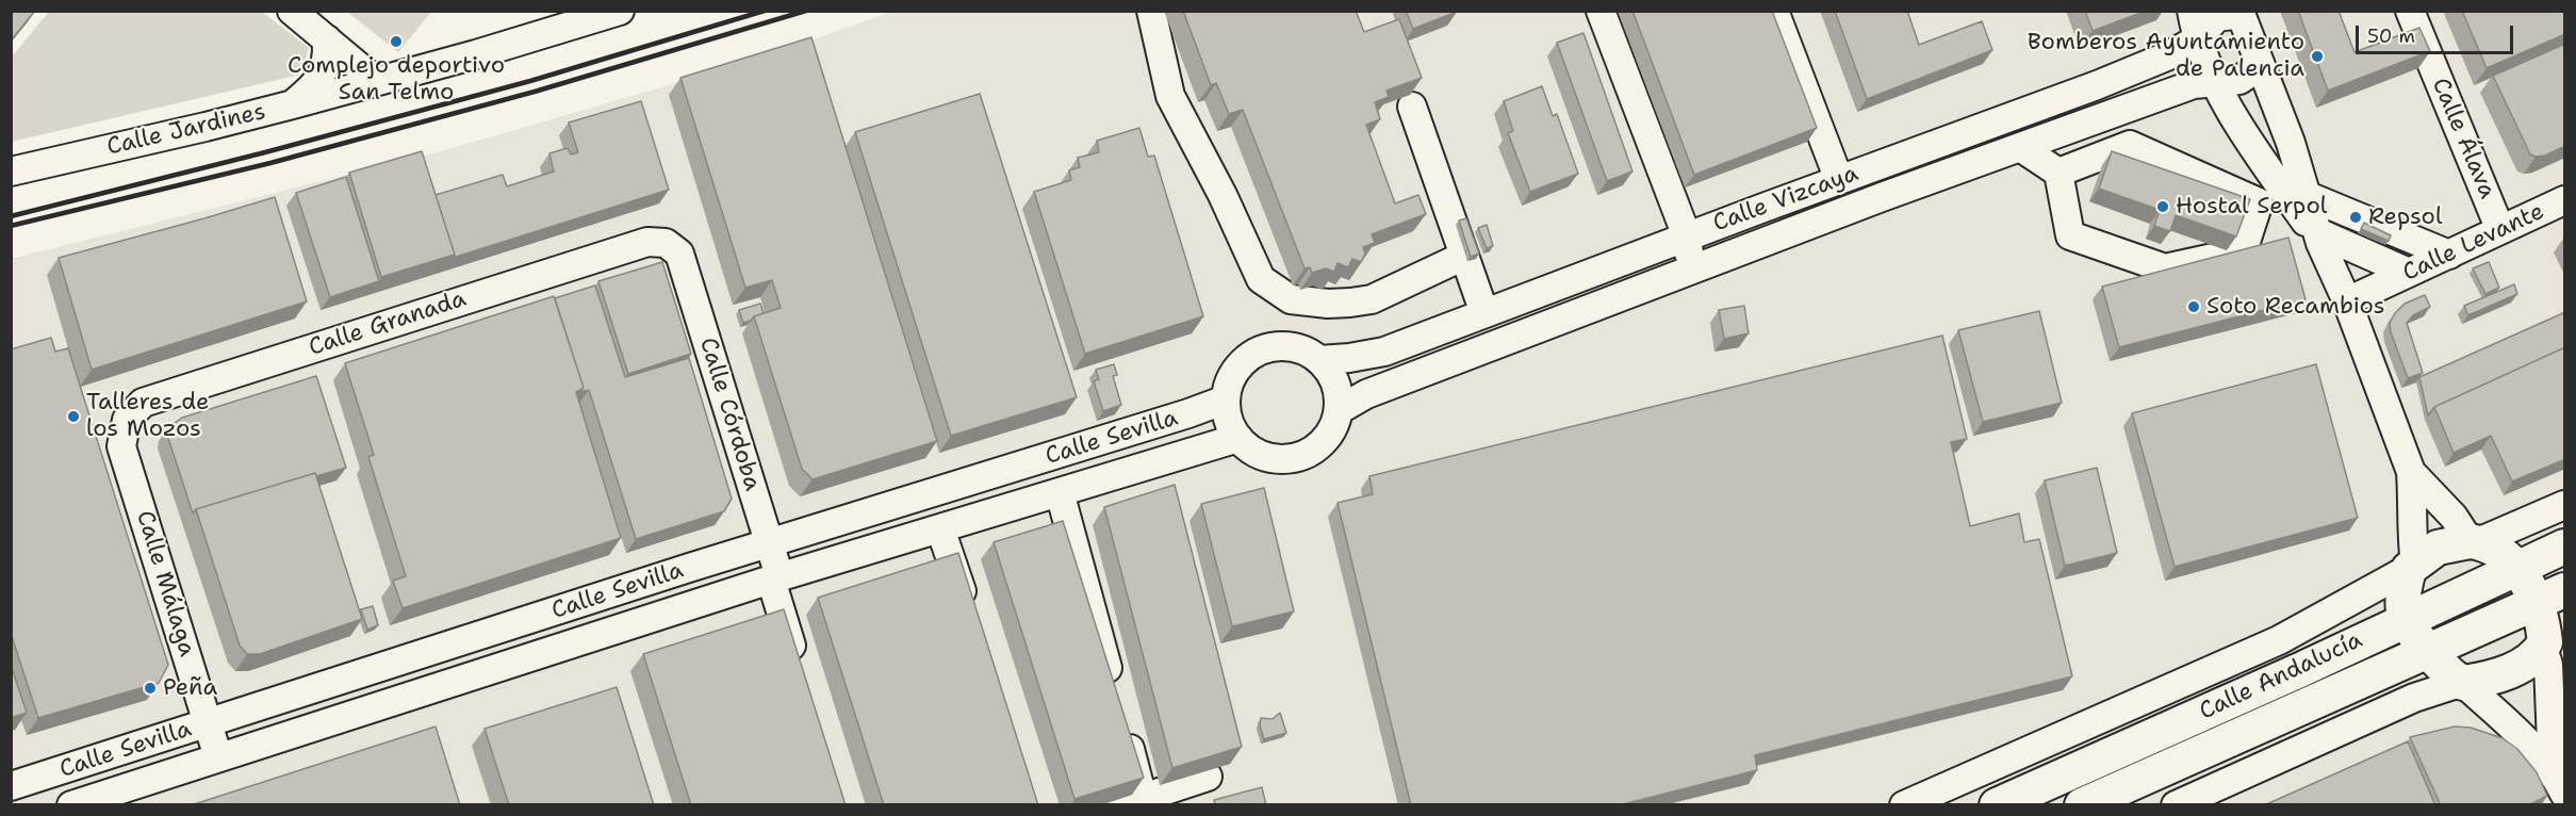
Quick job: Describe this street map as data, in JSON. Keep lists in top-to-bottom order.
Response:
{
  "streets": {
    "main road": ["Calle Andalucía"],
    "street": [
      "Calle Jardines",
      "Calle Álava",
      "Calle Vizcaya",
      "Calle Levante",
      "Calle Granada",
      "Calle Córdoba",
      "Calle Sevilla",
      "Calle Málaga"
    ]
  },
  "crossings": [
    ["Calle Álava", "Calle Levante"],
    ["Calle Vizcaya", "Calle Sevilla"],
    ["Calle Granada", "Calle Córdoba"],
    ["Calle Granada", "Calle Málaga"],
    ["Calle Córdoba", "Calle Sevilla"],
    ["Calle Sevilla", "Calle Málaga"]
  ],
  "places": [
    "Complejo deportivo San Telmo",
    "Bomberos Ayuntamiento de Palencia",
    "Hostal Serpol",
    "Repsol",
    "Soto Recambios",
    "Talleres de los Mozos",
    "Peña"
  ],
  "scale_bar": "50 m"
}
